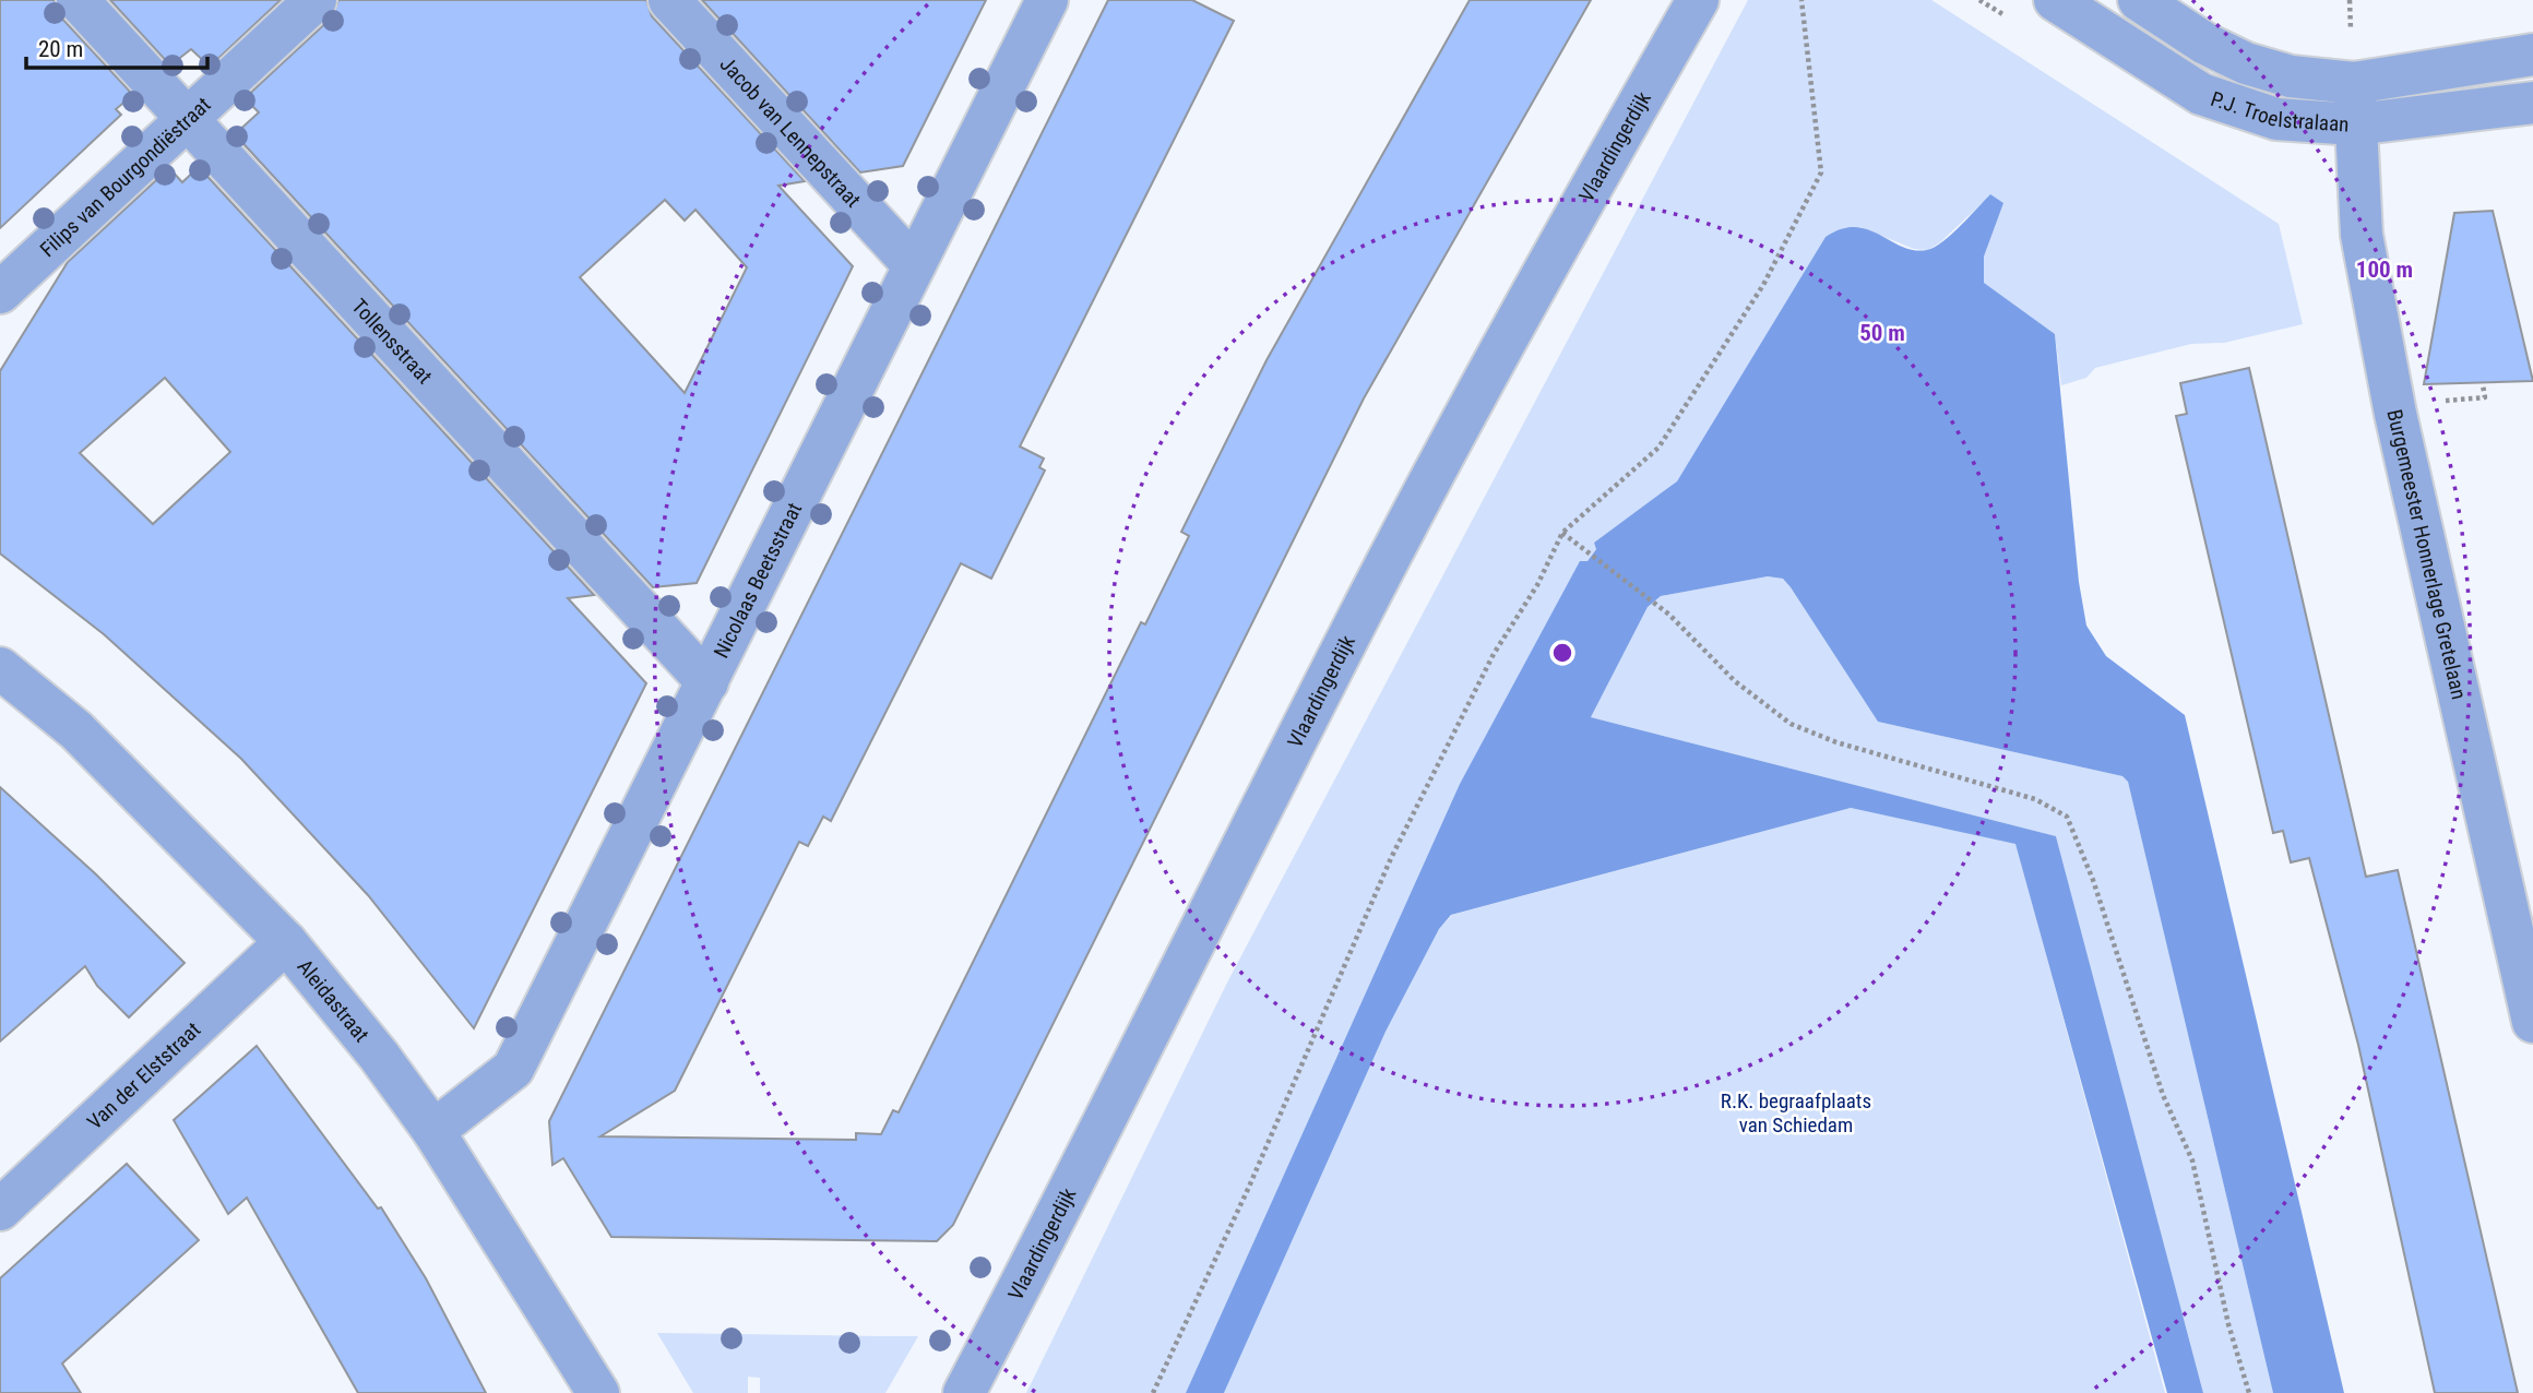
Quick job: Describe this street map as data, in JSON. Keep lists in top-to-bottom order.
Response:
{
  "streets": {
    "street": [
      "P.J. Troelstralaan",
      "Jacob van Lennepstraat",
      "Vlaardingerdijk",
      "Filips van Bourgondiëstraat",
      "Tollensstraat",
      "Burgemeester Honnerlage Gretelaan",
      "Nicolaas Beetsstraat",
      "Aleidastraat",
      "Van der Elststraat"
    ]
  },
  "crossings": [
    ["P.J. Troelstralaan", "Burgemeester Honnerlage Gretelaan"],
    ["Jacob van Lennepstraat", "Nicolaas Beetsstraat"],
    ["Filips van Bourgondiëstraat", "Tollensstraat"],
    ["Tollensstraat", "Nicolaas Beetsstraat"],
    ["Nicolaas Beetsstraat", "Aleidastraat"],
    ["Aleidastraat", "Van der Elststraat"]
  ],
  "parks": ["R.K. begraafplaats van Schiedam"],
  "scale_bar": "20 m",
  "rings": ["100 m", "50 m"]
}
